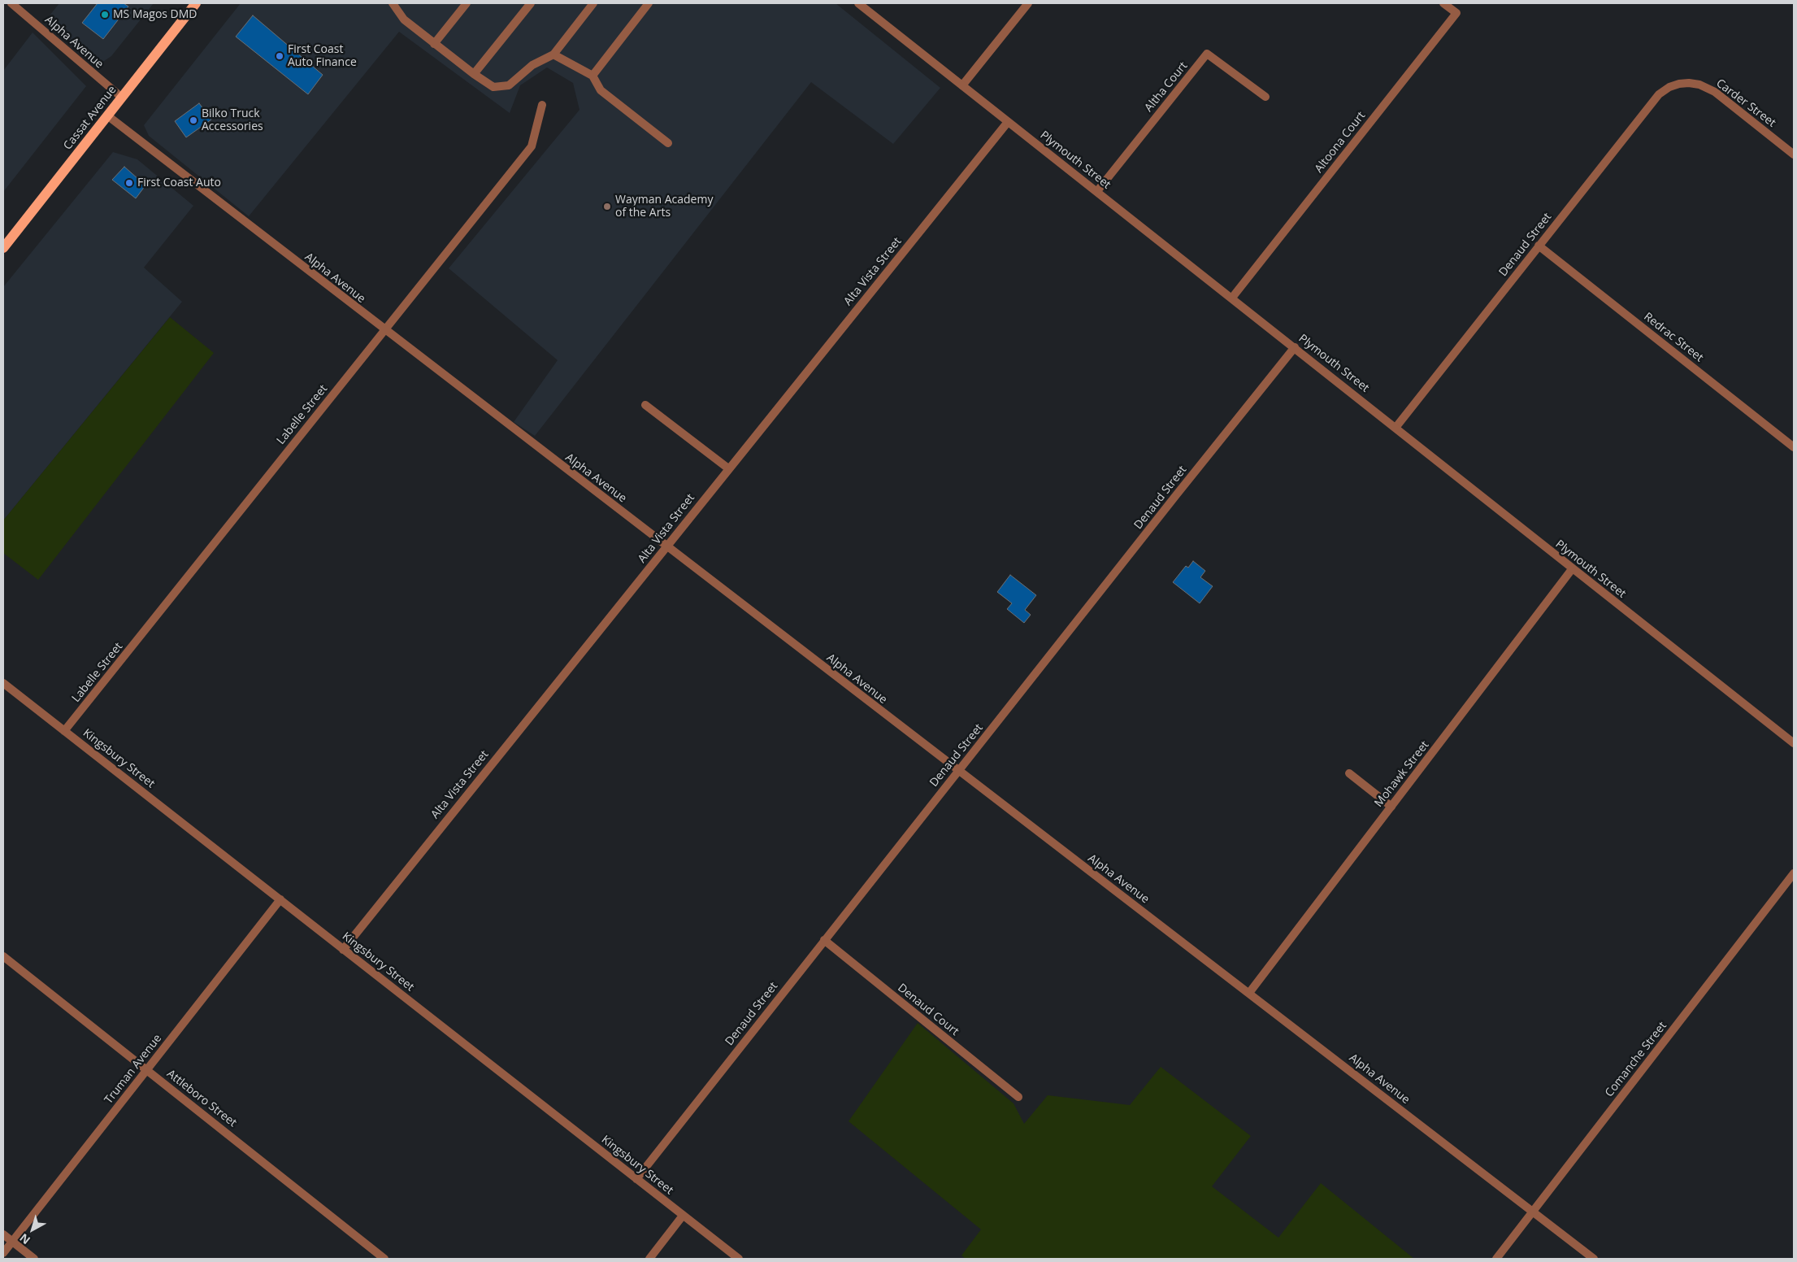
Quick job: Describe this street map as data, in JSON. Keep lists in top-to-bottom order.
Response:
{
  "streets": {
    "main road": ["Cassat Avenue"],
    "street": [
      "Alpha Avenue",
      "Altha Court",
      "Carder Street",
      "Altoona Court",
      "Plymouth Street",
      "Denaud Street",
      "Alta Vista Street",
      "Redrac Street",
      "Labelle Street",
      "Kingsbury Street",
      "Mohawk Street",
      "Denaud Court",
      "Comanche Street",
      "Truman Avenue",
      "Attleboro Street"
    ]
  },
  "crossings": [
    ["Alpha Avenue", "Cassat Avenue"],
    ["Alpha Avenue", "Denaud Street"],
    ["Alpha Avenue", "Alta Vista Street"],
    ["Alpha Avenue", "Labelle Street"],
    ["Alpha Avenue", "Mohawk Street"],
    ["Alpha Avenue", "Comanche Street"],
    ["Altha Court", "Plymouth Street"],
    ["Carder Street", "Denaud Street"],
    ["Altoona Court", "Plymouth Street"],
    ["Plymouth Street", "Denaud Street"],
    ["Plymouth Street", "Alta Vista Street"],
    ["Plymouth Street", "Mohawk Street"],
    ["Denaud Street", "Redrac Street"],
    ["Denaud Street", "Kingsbury Street"],
    ["Denaud Street", "Denaud Court"],
    ["Alta Vista Street", "Kingsbury Street"],
    ["Labelle Street", "Kingsbury Street"],
    ["Kingsbury Street", "Truman Avenue"],
    ["Truman Avenue", "Attleboro Street"]
  ],
  "places": [
    "MS Magos DMD",
    "First Coast Auto Finance",
    "Bilko Truck Accessories",
    "First Coast Auto",
    "Wayman Academy of the Arts"
  ],
  "north": "bottom left"
}
